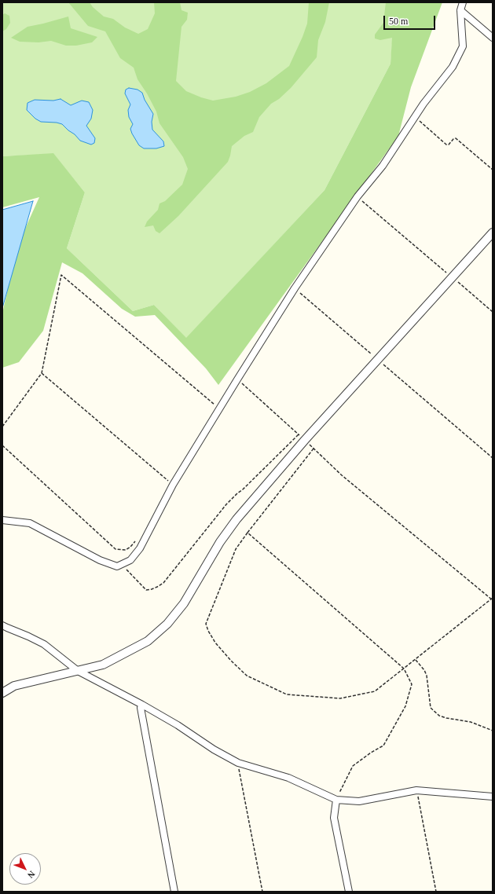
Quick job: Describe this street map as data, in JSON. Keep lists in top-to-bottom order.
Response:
{
  "scale_bar": "50 m",
  "north": "bottom right"
}
